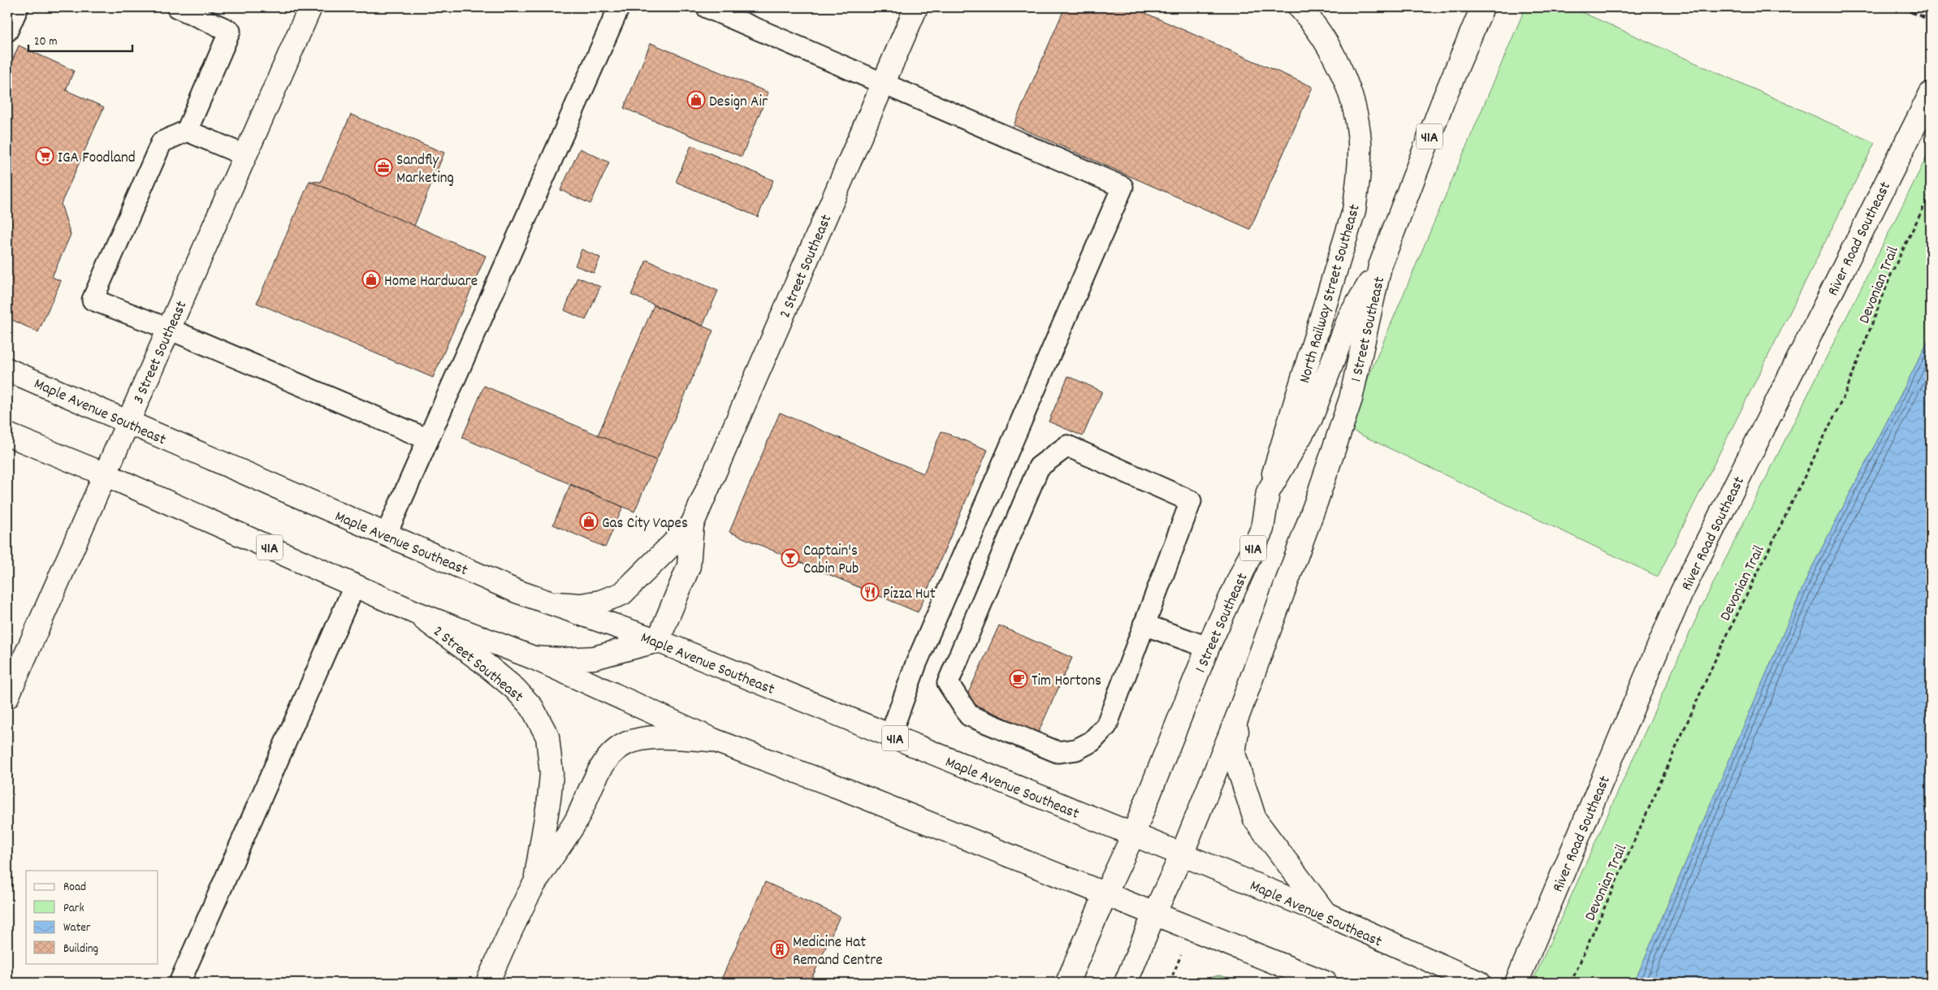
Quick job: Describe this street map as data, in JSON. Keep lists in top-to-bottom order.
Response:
{
  "streets": {
    "main road": [
      "41A",
      "River Road Southeast",
      "2 Street Southeast",
      "North Railway Street Southeast",
      "1 Street Southeast",
      "3 Street Southeast",
      "Maple Avenue Southeast"
    ],
    "path": ["Devonian Trail"]
  },
  "crossings": [
    ["41A", "2 Street Southeast"],
    ["41A", "1 Street Southeast"],
    ["41A", "3 Street Southeast"],
    ["2 Street Southeast", "Maple Avenue Southeast"],
    ["North Railway Street Southeast", "1 Street Southeast"],
    ["1 Street Southeast", "Maple Avenue Southeast"],
    ["3 Street Southeast", "Maple Avenue Southeast"]
  ],
  "places": {
    "shop": ["Design Air", "Home Hardware", "Gas City Vapes"],
    "supermarket": ["IGA Foodland"],
    "office": ["Sandfly Marketing"],
    "bar": ["Captain's Cabin Pub"],
    "restaurant": ["Pizza Hut"],
    "cafe": ["Tim Hortons"],
    "building": ["Medicine Hat Remand Centre"]
  },
  "legend": [
    "Road",
    "Park",
    "Water",
    "Building"
  ],
  "scale_bar": "20 m"
}
